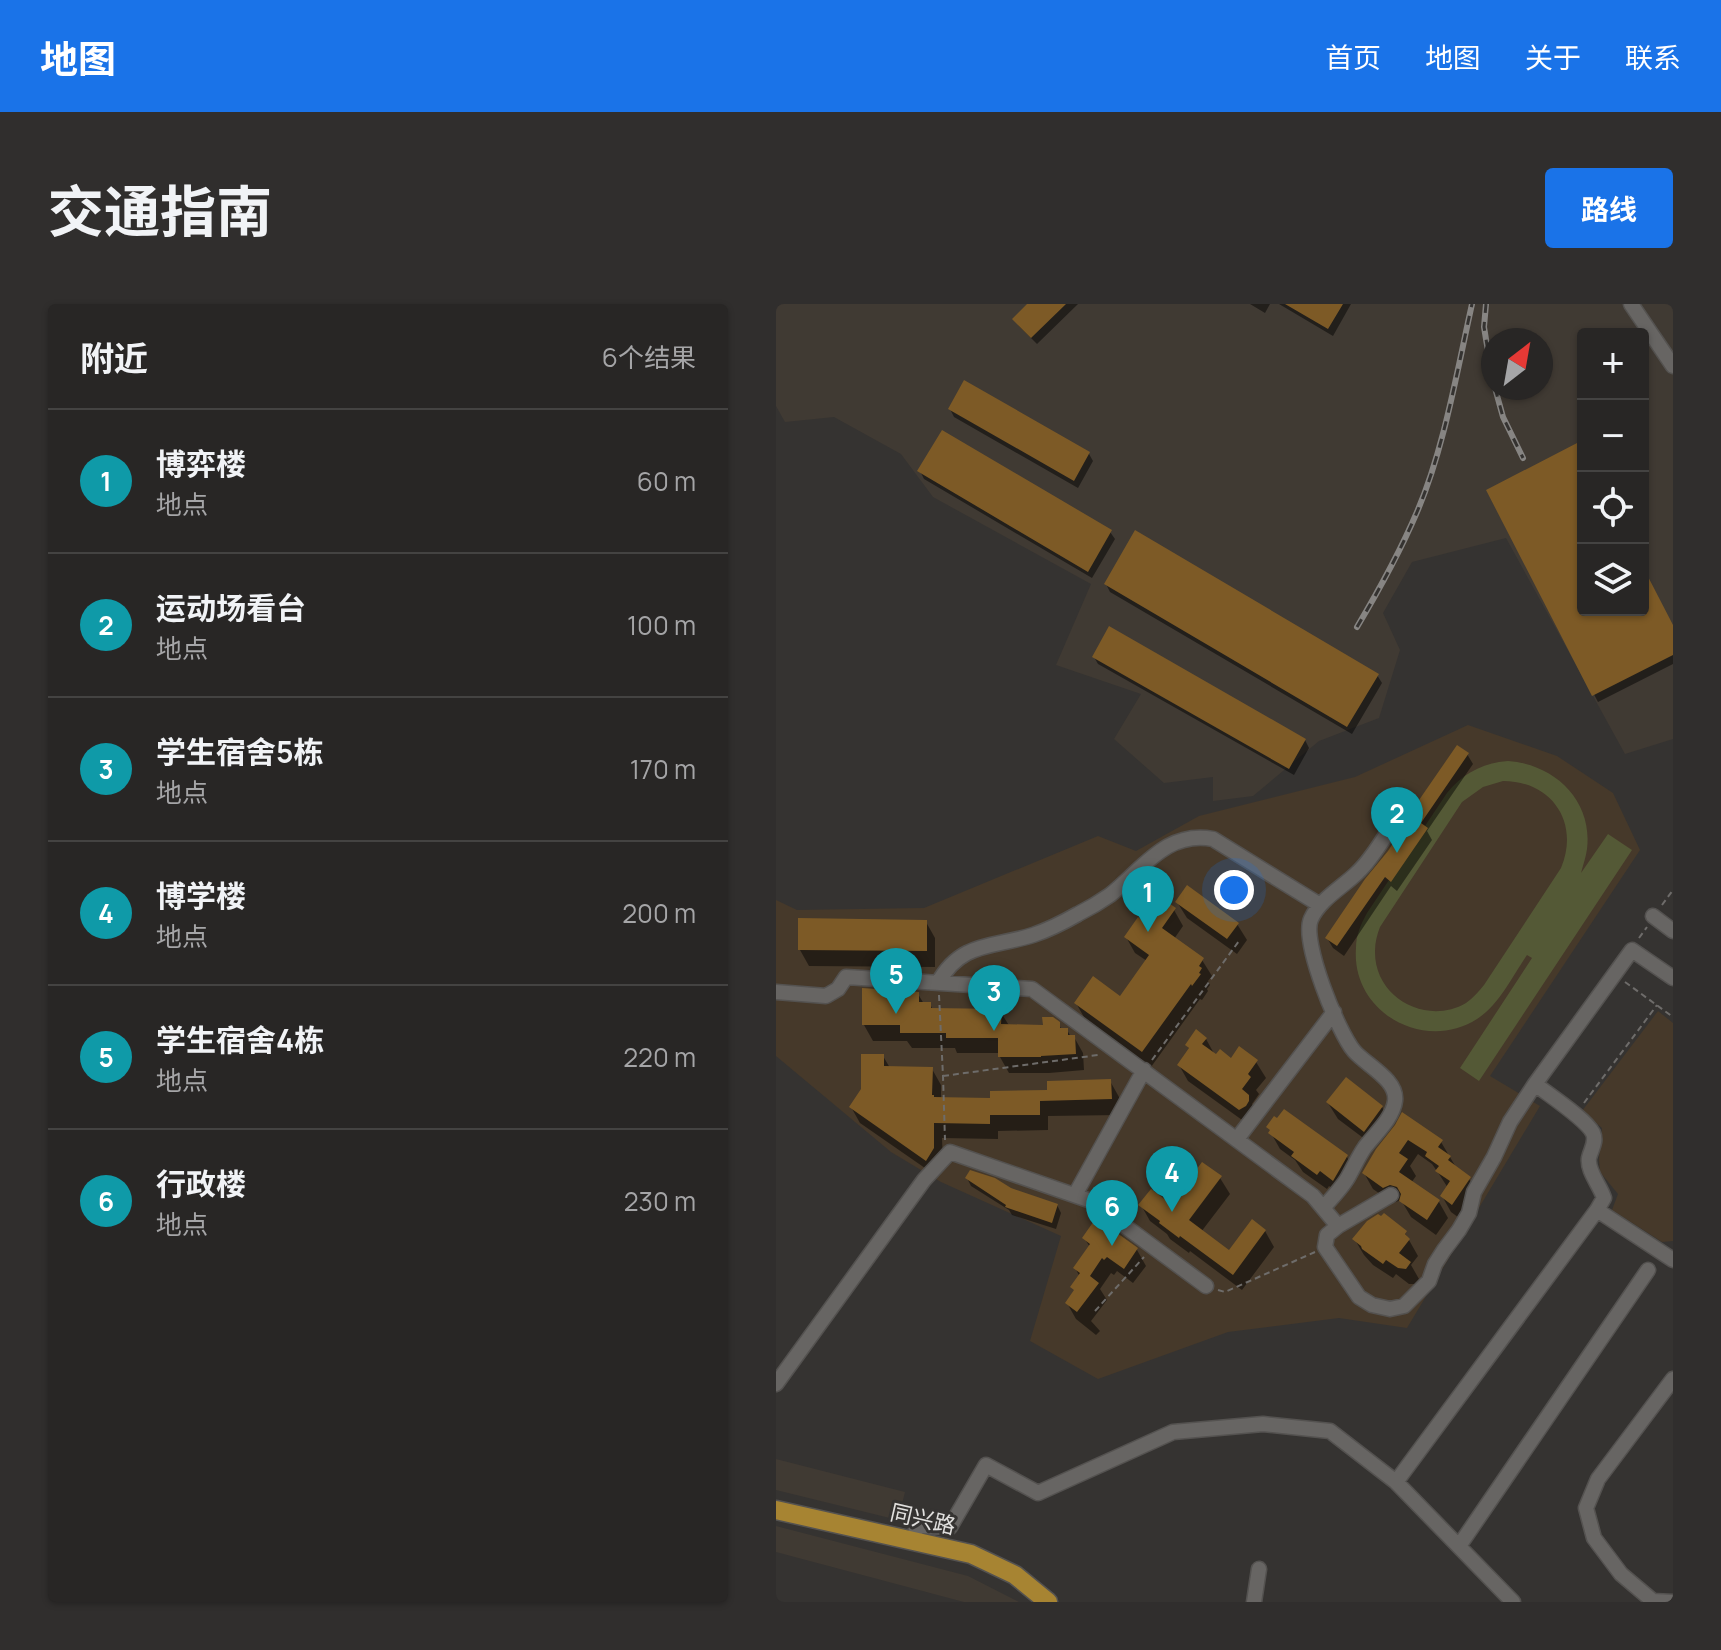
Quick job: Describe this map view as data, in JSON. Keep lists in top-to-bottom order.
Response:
{
  "streets": {
    "main road": ["同兴路"]
  },
  "north": "top right",
  "page": {
    "header": "地图",
    "nav": [
      "首页",
      "地图",
      "关于",
      "联系"
    ],
    "title": "交通指南",
    "buttons": "路线",
    "heading": ["附近", "6个结果"],
    "map_buttons": ["+", "−"],
    "list": [
      {
        "mark": "1",
        "name": "博弈楼",
        "note": "地点",
        "value": "60 m"
      },
      {
        "mark": "2",
        "name": "运动场看台",
        "note": "地点",
        "value": "100 m"
      },
      {
        "mark": "3",
        "name": "学生宿舍5栋",
        "note": "地点",
        "value": "170 m"
      },
      {
        "mark": "4",
        "name": "博学楼",
        "note": "地点",
        "value": "200 m"
      },
      {
        "mark": "5",
        "name": "学生宿舍4栋",
        "note": "地点",
        "value": "220 m"
      },
      {
        "mark": "6",
        "name": "行政楼",
        "note": "地点",
        "value": "230 m"
      }
    ],
    "pins": [
      "2",
      "1",
      "5",
      "3",
      "4",
      "6"
    ]
  }
}
